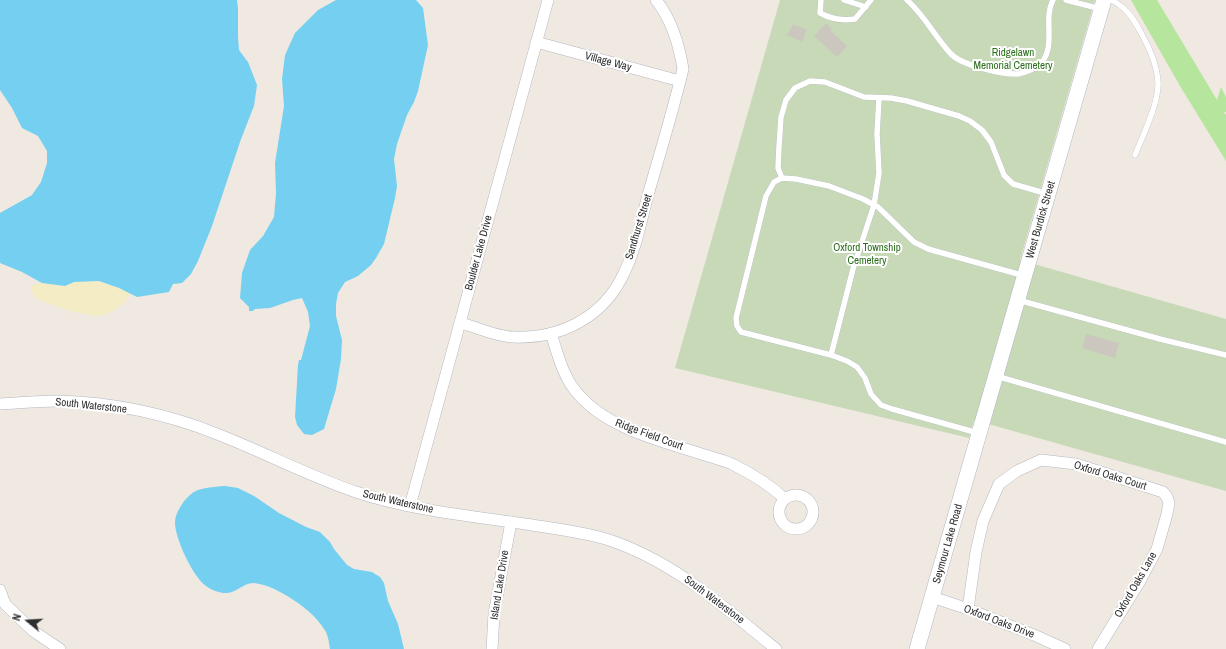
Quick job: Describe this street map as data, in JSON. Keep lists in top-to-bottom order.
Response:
{
  "streets": {
    "street": [
      "Village Way",
      "West Burdick Street",
      "Sandhurst Street",
      "Boulder Lake Drive",
      "South Waterstone",
      "Ridge Field Court",
      "Oxford Oaks Court",
      "Seymour Lake Road",
      "Island Lake Drive",
      "Oxford Oaks Lane",
      "Oxford Oaks Drive"
    ]
  },
  "crossings": [
    ["Village Way", "Sandhurst Street"],
    ["Village Way", "Boulder Lake Drive"],
    ["West Burdick Street", "Seymour Lake Road"],
    ["Sandhurst Street", "Boulder Lake Drive"],
    ["Sandhurst Street", "Ridge Field Court"],
    ["Boulder Lake Drive", "South Waterstone"],
    ["South Waterstone", "Island Lake Drive"],
    ["Oxford Oaks Court", "Oxford Oaks Lane"],
    ["Oxford Oaks Court", "Oxford Oaks Drive"],
    ["Seymour Lake Road", "Oxford Oaks Drive"]
  ],
  "parks": ["Ridgelawn Memorial Cemetery", "Oxford Township Cemetery"],
  "north": "left"
}
